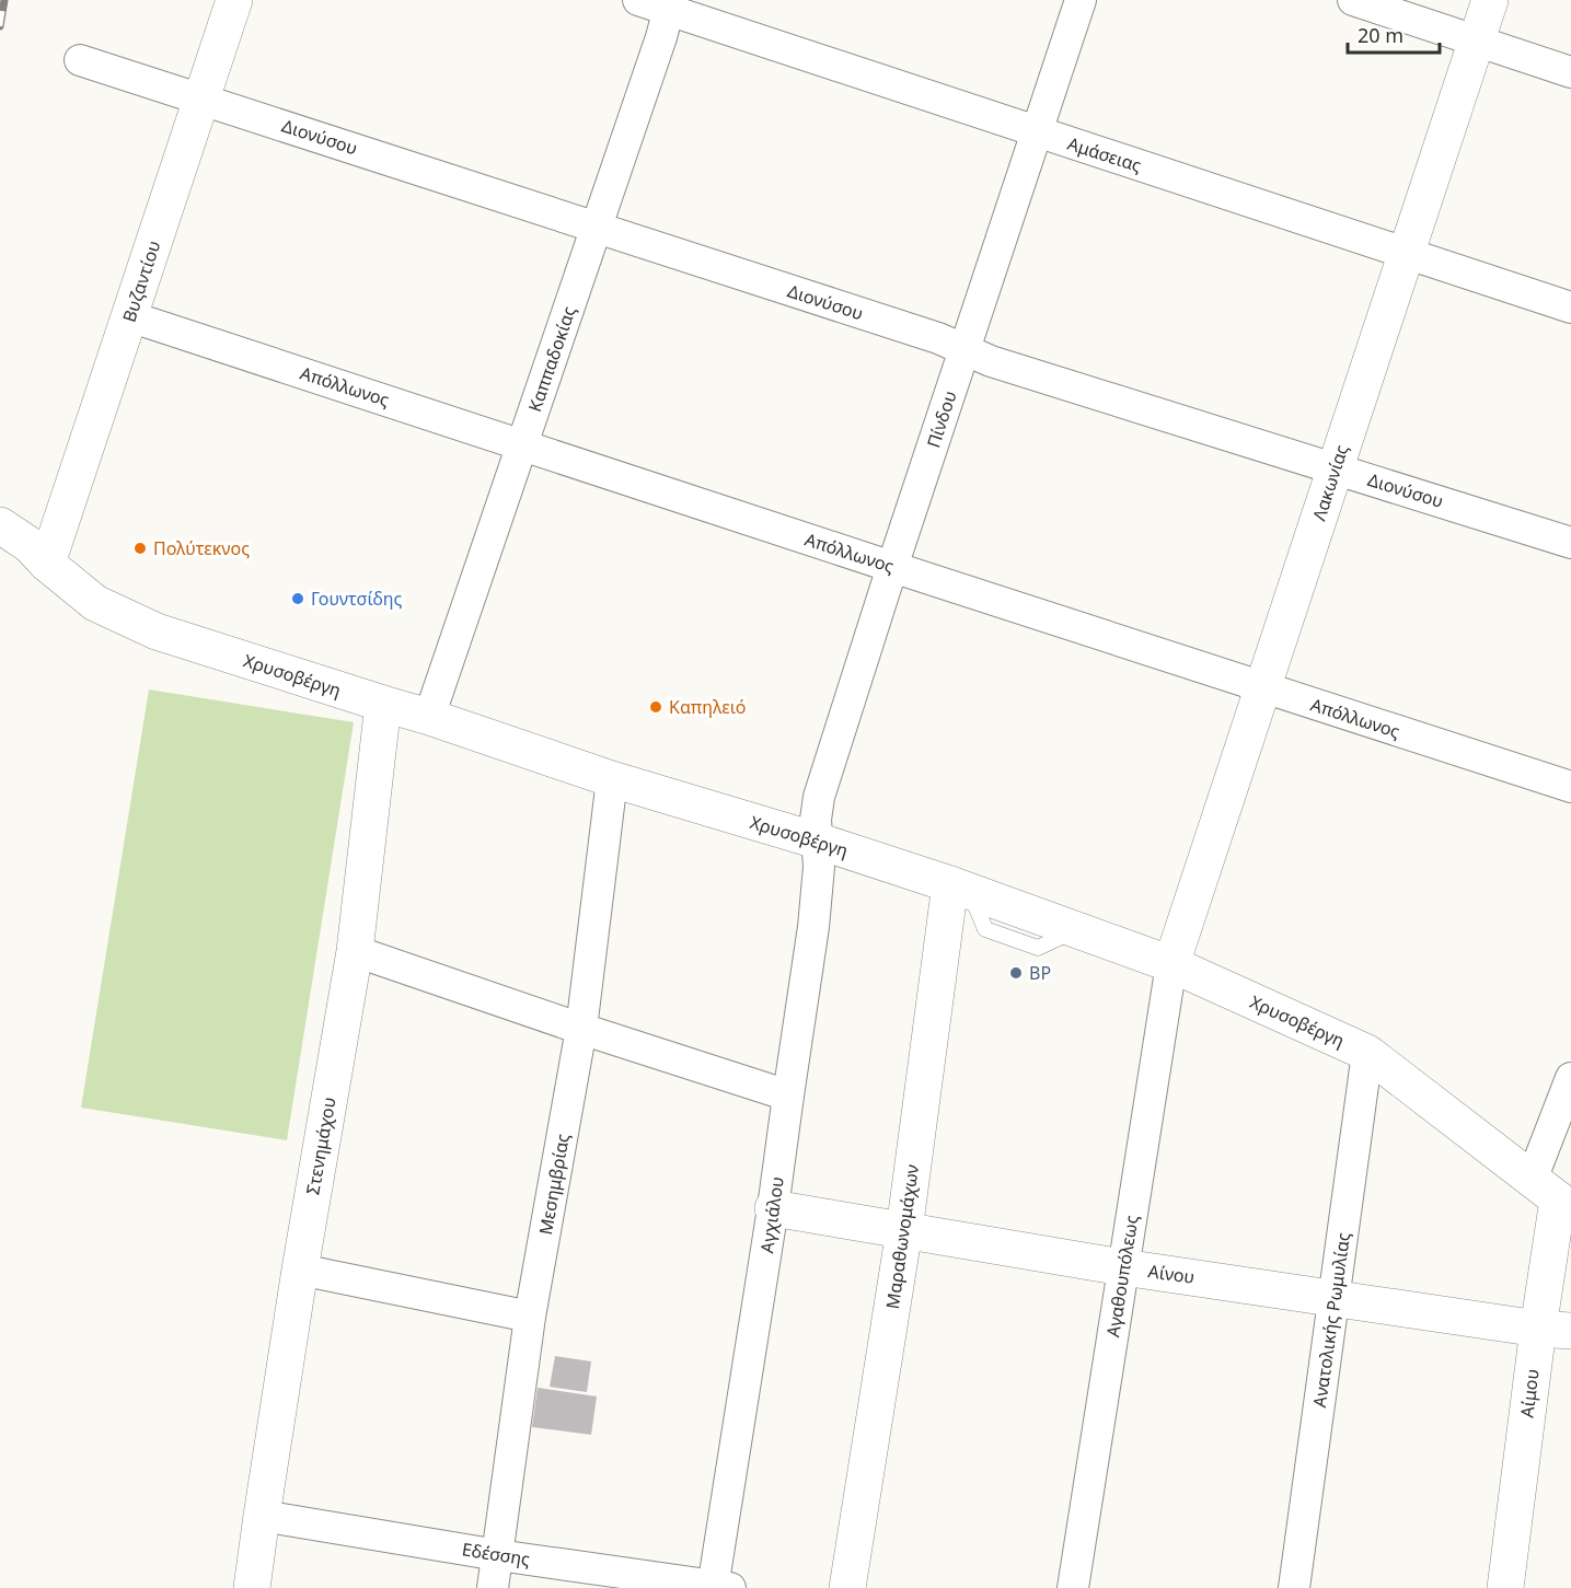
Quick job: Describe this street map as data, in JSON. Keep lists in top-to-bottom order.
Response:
{
  "streets": {
    "street": [
      "Διονύσου",
      "Αμάσειας",
      "Βυζαντίου",
      "Καππαδοκίας",
      "Απόλλωνος",
      "Πίνδου",
      "Λακωνίας",
      "Χρυσοβέργη",
      "Στενημάχου",
      "Μεσημβρίας",
      "Αγχιάλου",
      "Μαραθωνομάχων",
      "Αίνου",
      "Αγαθουπόλεως",
      "Ανατολικής Ρωμυλίας",
      "Αίμου",
      "Εδέσσης"
    ]
  },
  "crossings": [
    ["Διονύσου", "Βυζαντίου"],
    ["Διονύσου", "Καππαδοκίας"],
    ["Διονύσου", "Πίνδου"],
    ["Διονύσου", "Λακωνίας"],
    ["Αμάσειας", "Καππαδοκίας"],
    ["Αμάσειας", "Πίνδου"],
    ["Αμάσειας", "Λακωνίας"],
    ["Βυζαντίου", "Απόλλωνος"],
    ["Βυζαντίου", "Χρυσοβέργη"],
    ["Καππαδοκίας", "Απόλλωνος"],
    ["Καππαδοκίας", "Χρυσοβέργη"],
    ["Απόλλωνος", "Πίνδου"],
    ["Απόλλωνος", "Λακωνίας"],
    ["Πίνδου", "Χρυσοβέργη"],
    ["Πίνδου", "Αγχιάλου"],
    ["Λακωνίας", "Χρυσοβέργη"],
    ["Λακωνίας", "Αγαθουπόλεως"],
    ["Χρυσοβέργη", "Στενημάχου"],
    ["Χρυσοβέργη", "Μεσημβρίας"],
    ["Χρυσοβέργη", "Αγχιάλου"],
    ["Χρυσοβέργη", "Μαραθωνομάχων"],
    ["Χρυσοβέργη", "Αγαθουπόλεως"],
    ["Χρυσοβέργη", "Ανατολικής Ρωμυλίας"],
    ["Χρυσοβέργη", "Αίμου"],
    ["Στενημάχου", "Εδέσσης"],
    ["Μεσημβρίας", "Εδέσσης"],
    ["Αγχιάλου", "Αίνου"],
    ["Αγχιάλου", "Εδέσσης"],
    ["Μαραθωνομάχων", "Αίνου"],
    ["Αίνου", "Αγαθουπόλεως"],
    ["Αίνου", "Ανατολικής Ρωμυλίας"],
    ["Αίνου", "Αίμου"]
  ],
  "places": [
    "Πολύτεκνος",
    "Γουντσίδης",
    "Καπηλειό",
    "BP"
  ],
  "scale_bar": "20 m"
}
